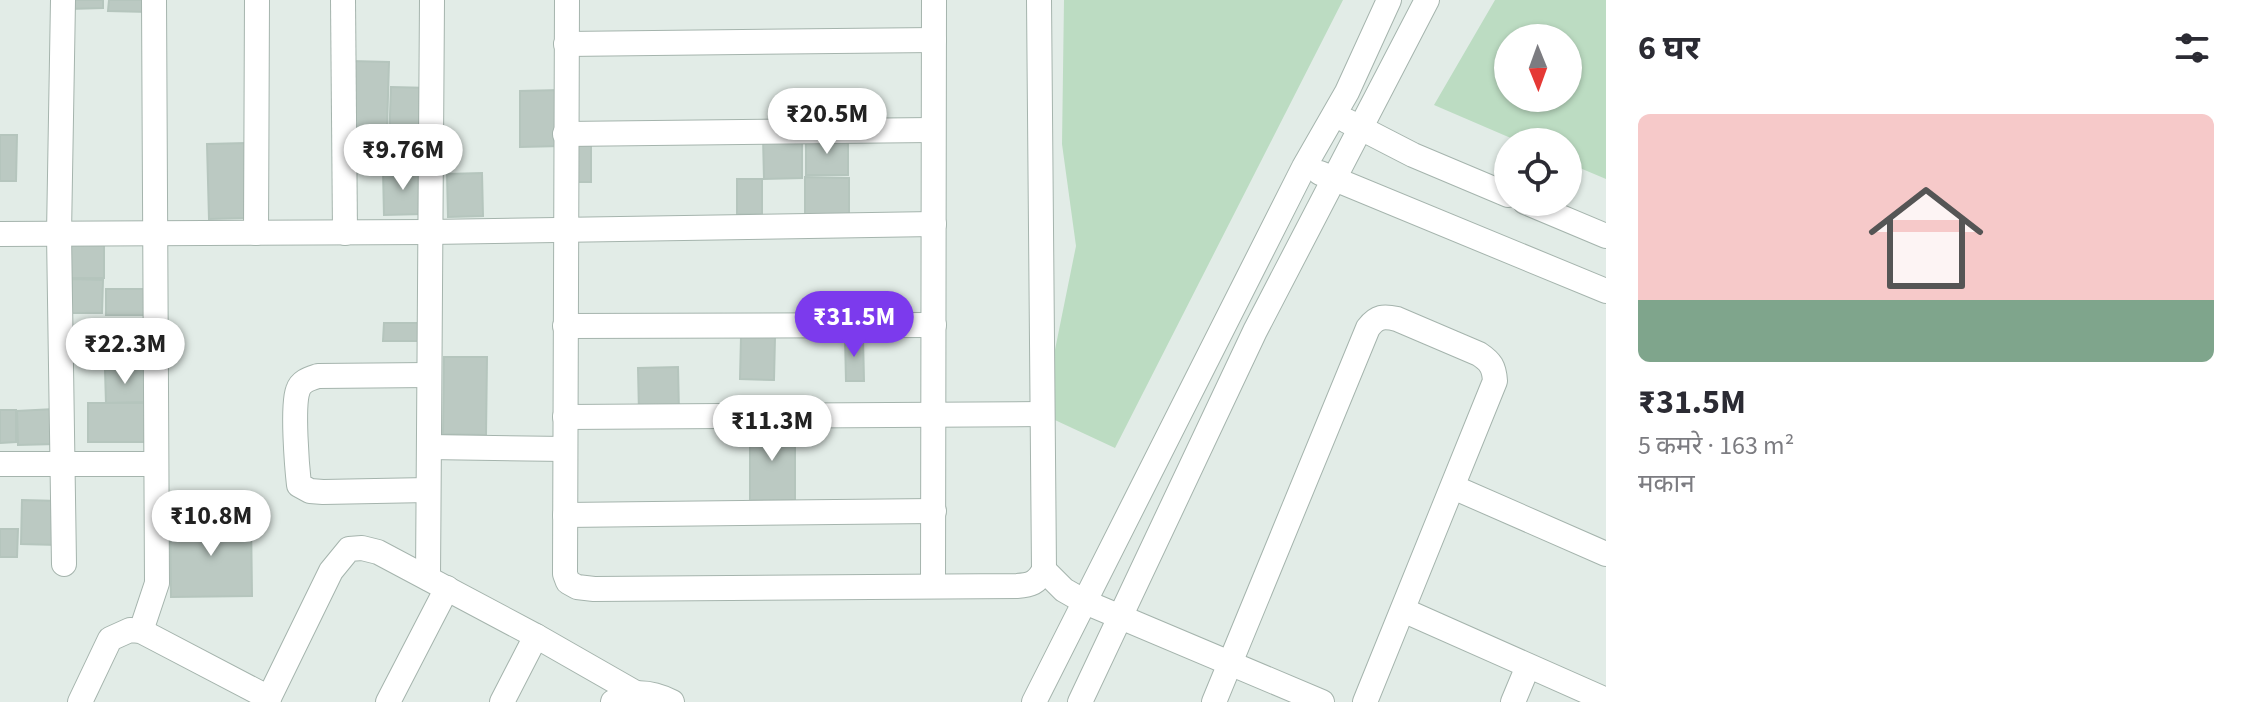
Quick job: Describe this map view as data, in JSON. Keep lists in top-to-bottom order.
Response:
{
  "north": "bottom",
  "page": {
    "heading": "6 घर",
    "price": [
      "₹20.5M",
      "₹9.76M",
      "₹31.5M",
      "₹22.3M",
      "₹11.3M",
      "₹10.8M"
    ],
    "list": [
      {
        "name": "₹31.5M",
        "note": "5 कमरे · 163 m² · मकान"
      }
    ]
  }
}
